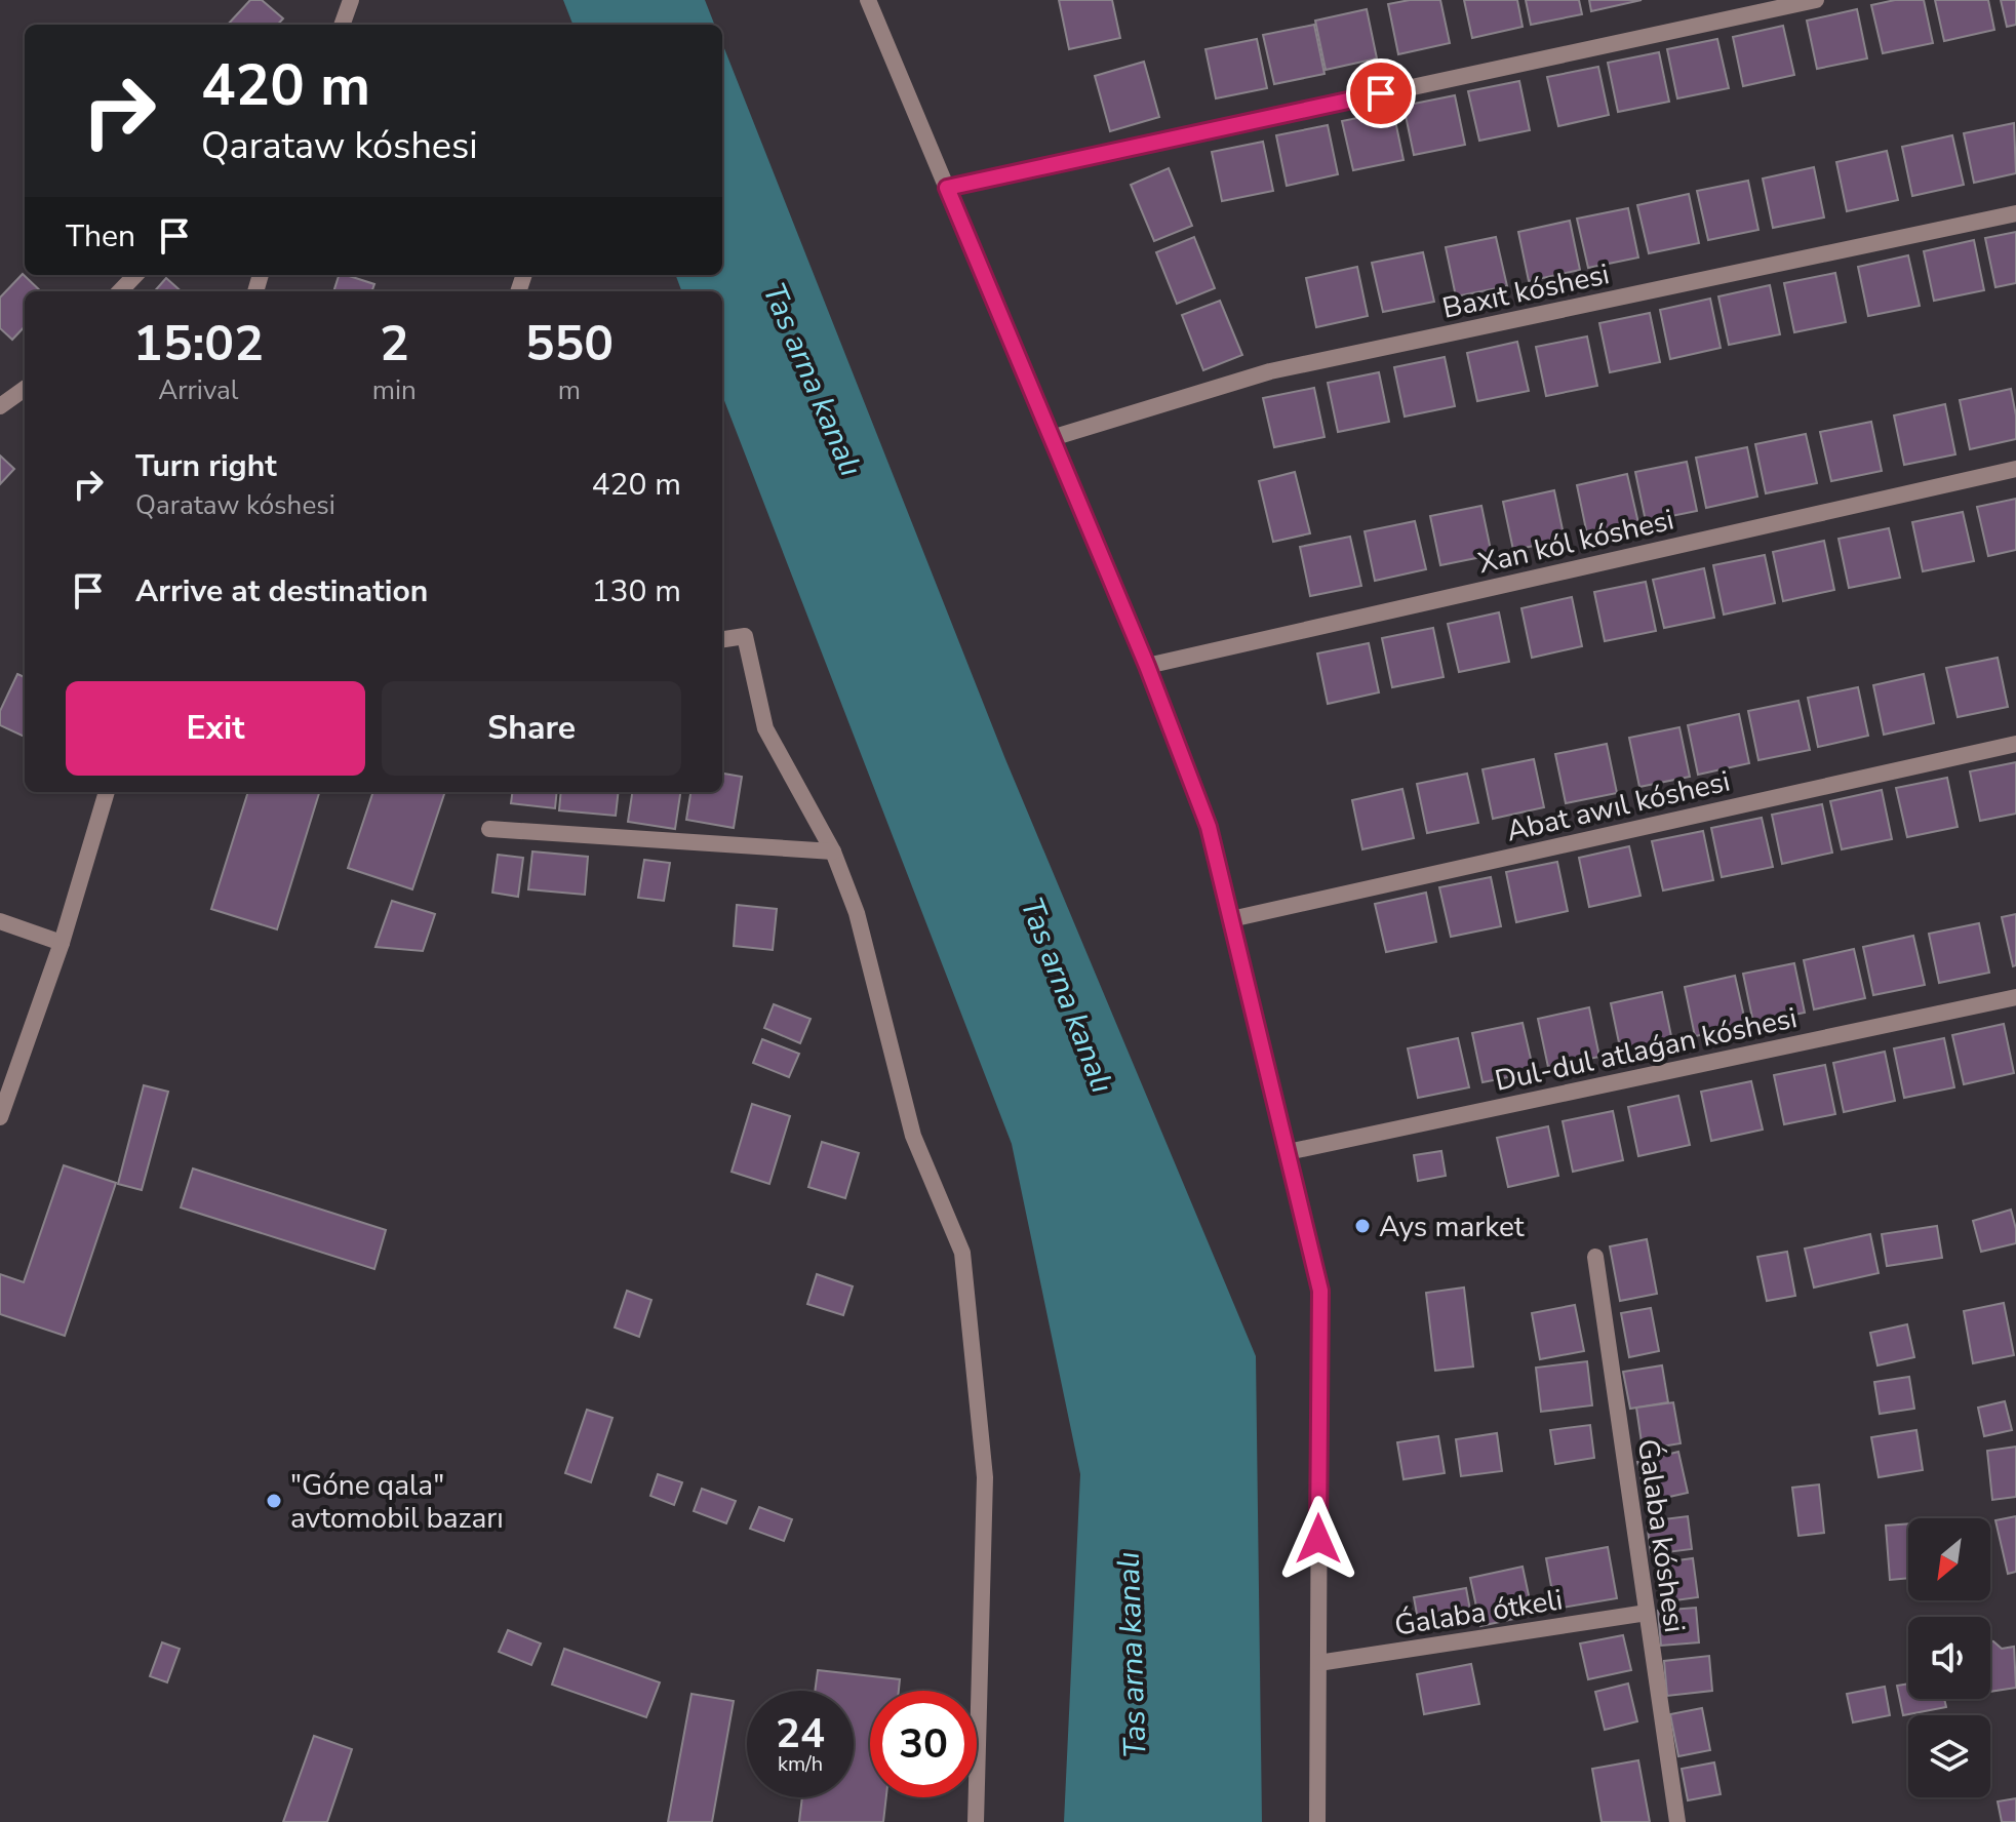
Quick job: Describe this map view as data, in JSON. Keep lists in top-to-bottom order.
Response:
{
  "streets": {
    "street": [
      "Baxıt kóshesi",
      "Xan kól kóshesi",
      "Abat awıl kóshesi",
      "Dul-dul atlaǵan kóshesi",
      "Ǵalaba kóshesi",
      "Ǵalaba ótkeli"
    ]
  },
  "crossings": [
    ["Ǵalaba kóshesi", "Ǵalaba ótkeli"]
  ],
  "water": ["Tas arna kanalı"],
  "places": ["Ays market", "\"Góne qala\" avtomobil bazarı"],
  "north": "bottom left",
  "page": {
    "turn": ["420 m", "Qarataw kóshesi"],
    "then": "Then",
    "eta": [
      "15:02",
      "Arrival",
      "2",
      "min",
      "550",
      "m"
    ],
    "list": [
      {
        "name": "Turn right",
        "note": "Qarataw kóshesi",
        "value": "420 m"
      },
      {
        "name": "Arrive at destination",
        "value": "130 m"
      }
    ],
    "buttons": ["Exit", "Share"],
    "speed": "24 km/h",
    "limit": "30"
  }
}
